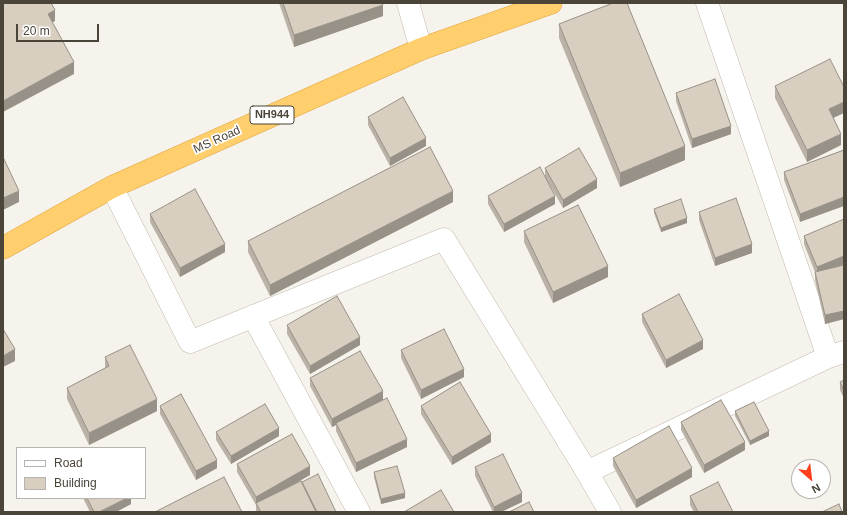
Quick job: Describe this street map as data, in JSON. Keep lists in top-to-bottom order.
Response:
{
  "streets": {
    "highway": ["NH944", "MS Road"]
  },
  "legend": ["Road", "Building"],
  "scale_bar": "20 m",
  "north": "bottom right"
}
